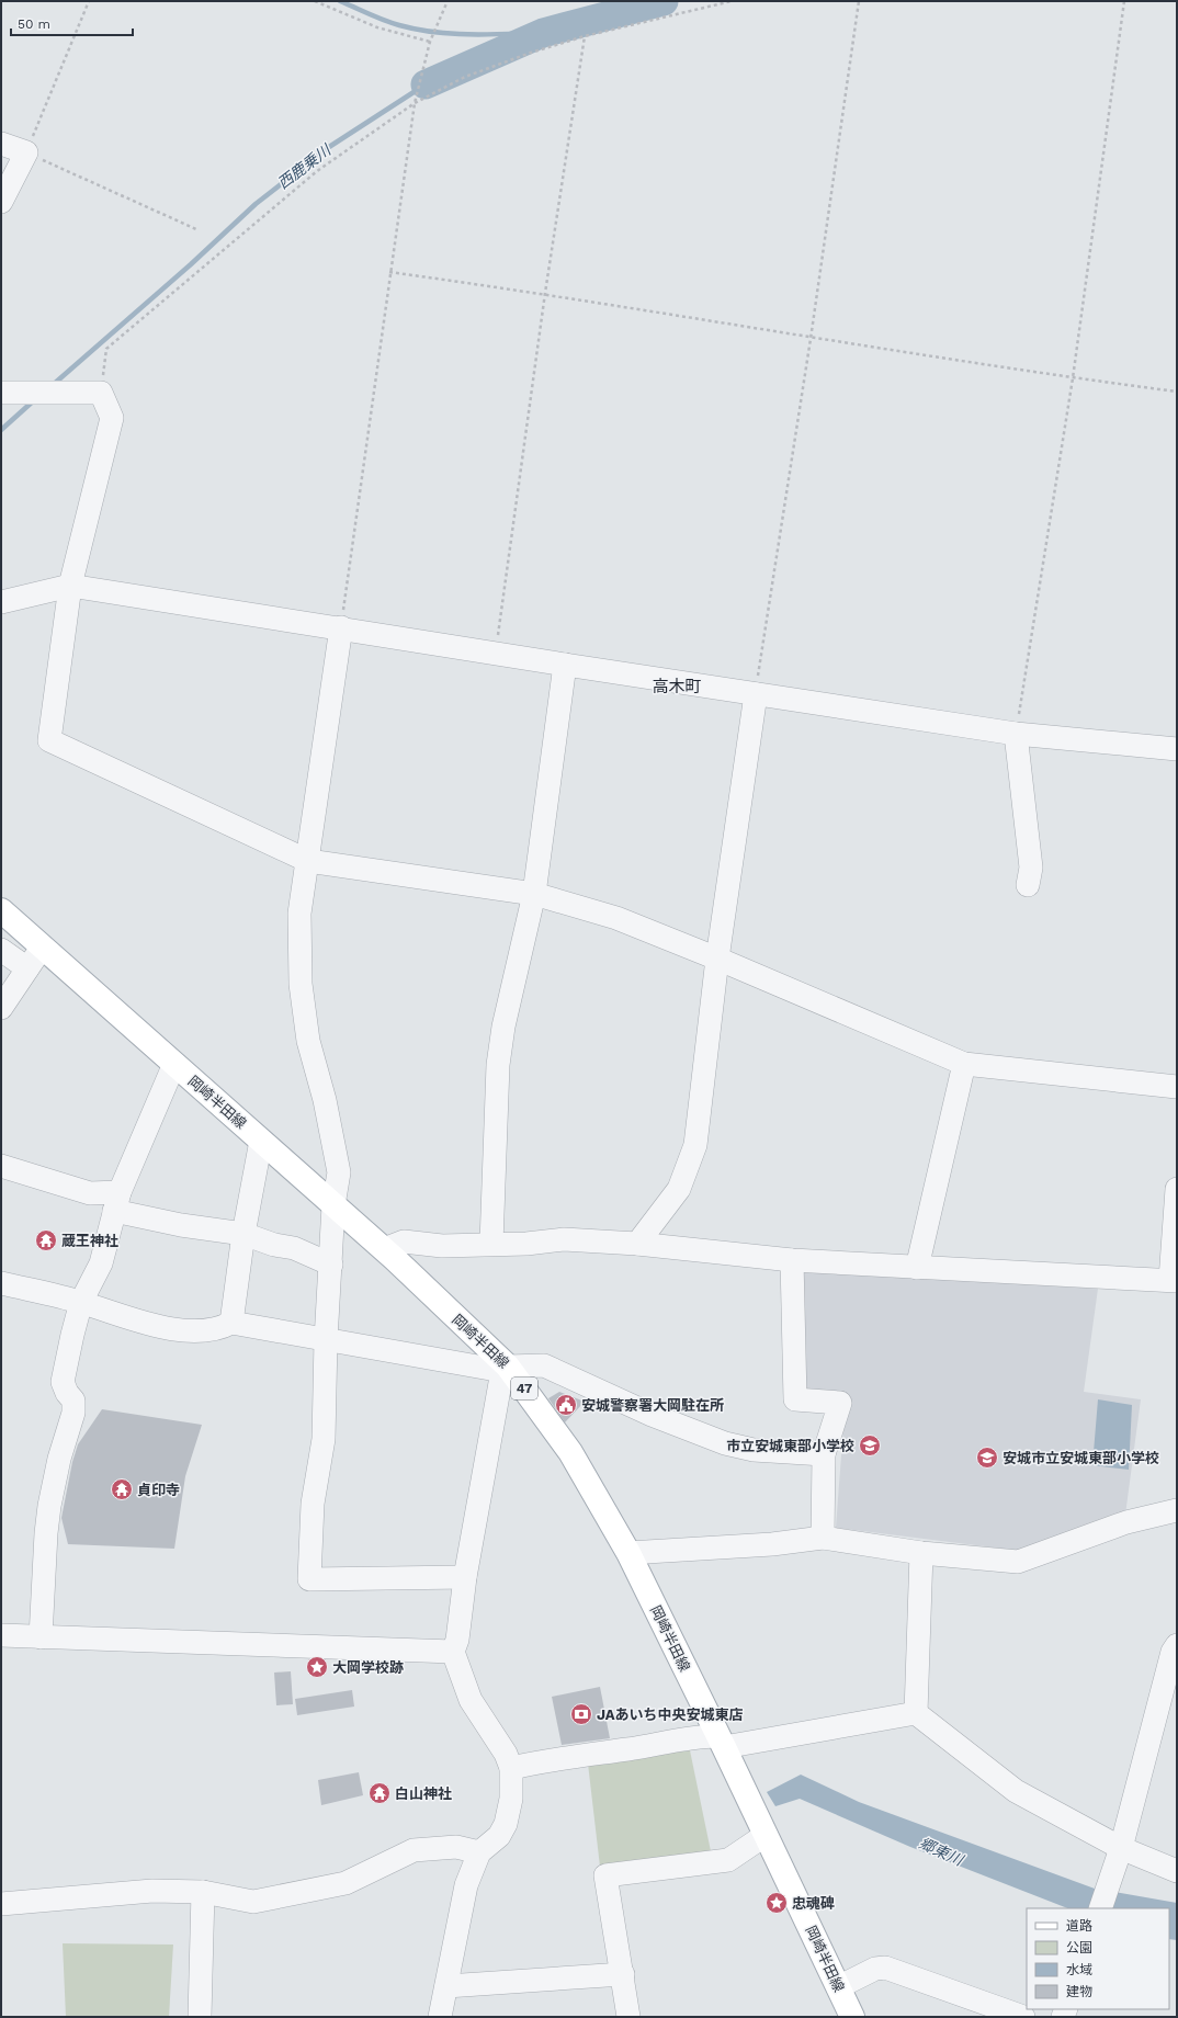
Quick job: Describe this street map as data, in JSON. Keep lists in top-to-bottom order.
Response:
{
  "streets": {
    "main road": ["岡崎半田線", "47"]
  },
  "districts": ["高木町"],
  "water": ["西鹿乗川", "郷東川"],
  "places": {
    "temple": ["蔵王神社", "貞印寺", "白山神社"],
    "public building": ["安城警察署大岡駐在所"],
    "school or university": ["市立安城東部小学校", "安城市立安城東部小学校"],
    "place": ["大岡学校跡", "忠魂碑"],
    "bank": ["JAあいち中央安城東店"]
  },
  "legend": [
    "道路",
    "公園",
    "水域",
    "建物"
  ],
  "scale_bar": "50 m"
}
